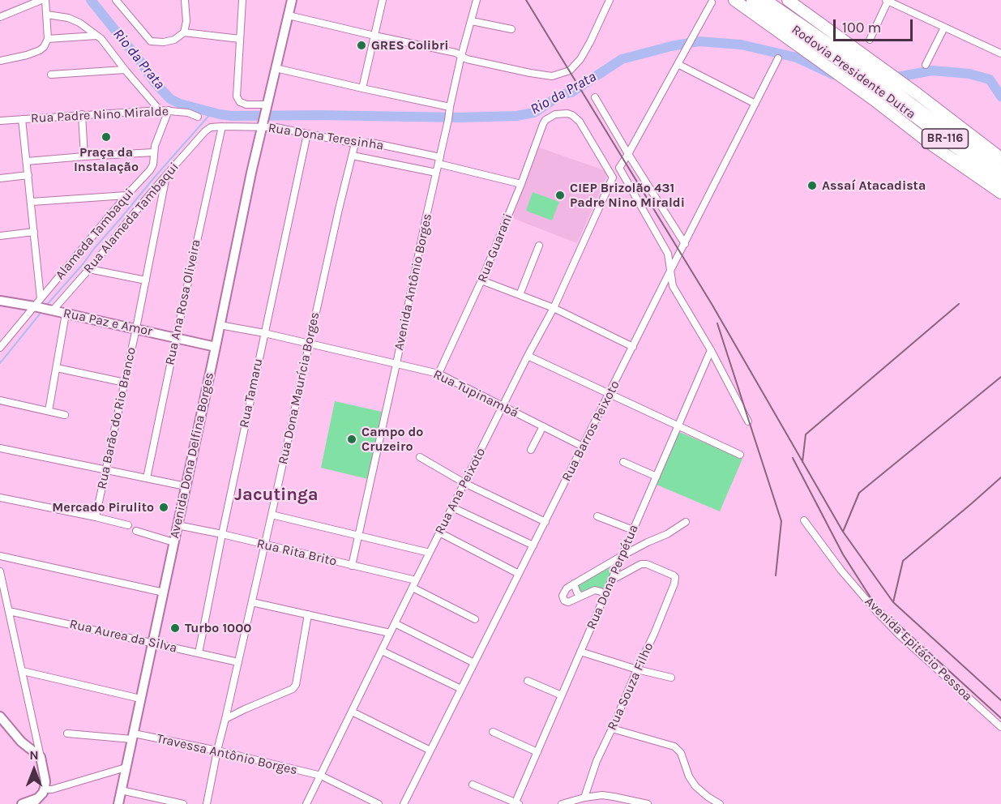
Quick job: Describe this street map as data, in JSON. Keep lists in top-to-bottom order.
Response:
{
  "streets": {
    "highway": ["Rodovia Presidente Dutra", "BR-116"],
    "street": [
      "Rua Padre Nino Miralde",
      "Rua Dona Teresinha",
      "Rua Alameda Tambaqui",
      "Alameda Tambaqui",
      "Rua Guarani",
      "Avenida Antônio Borges",
      "Rua Ana Rosa Oliveira",
      "Rua Paz e Amor",
      "Rua Dona Maurícia Borges",
      "Rua Tamaru",
      "Rua Tupinambá",
      "Rua Barão do Rio Branco",
      "Rua Barros Peixoto",
      "Avenida Dona Delfina Borges",
      "Rua Ana Peixoto",
      "Rua Rita Brito",
      "Rua Dona Perpétua",
      "Rua Aurea da Silva",
      "Avenida Epitácio Pessoa",
      "Rua Souza Filho",
      "Travessa Antônio Borges"
    ]
  },
  "crossings": [
    ["Rua Padre Nino Miralde", "Alameda Tambaqui"],
    ["Rua Dona Teresinha", "Rua Alameda Tambaqui"],
    ["Rua Dona Teresinha", "Rua Guarani"],
    ["Rua Dona Teresinha", "Avenida Antônio Borges"],
    ["Rua Dona Teresinha", "Rua Ana Rosa Oliveira"],
    ["Rua Dona Teresinha", "Rua Dona Maurícia Borges"],
    ["Rua Dona Teresinha", "Rua Tamaru"],
    ["Rua Dona Teresinha", "Avenida Dona Delfina Borges"],
    ["Rua Alameda Tambaqui", "Rua Paz e Amor"],
    ["Rua Alameda Tambaqui", "Rua Barão do Rio Branco"],
    ["Alameda Tambaqui", "Rua Paz e Amor"],
    ["Rua Guarani", "Rua Tupinambá"],
    ["Rua Guarani", "Rua Ana Peixoto"],
    ["Avenida Antônio Borges", "Rua Tupinambá"],
    ["Avenida Antônio Borges", "Rua Rita Brito"],
    ["Rua Ana Rosa Oliveira", "Rua Paz e Amor"],
    ["Rua Paz e Amor", "Rua Barão do Rio Branco"],
    ["Rua Paz e Amor", "Avenida Dona Delfina Borges"],
    ["Rua Dona Maurícia Borges", "Rua Tupinambá"],
    ["Rua Dona Maurícia Borges", "Rua Rita Brito"],
    ["Rua Dona Maurícia Borges", "Rua Aurea da Silva"],
    ["Rua Dona Maurícia Borges", "Travessa Antônio Borges"],
    ["Rua Tamaru", "Rua Tupinambá"],
    ["Rua Tamaru", "Rua Rita Brito"],
    ["Rua Tamaru", "Rua Aurea da Silva"],
    ["Rua Tupinambá", "Rua Barros Peixoto"],
    ["Rua Tupinambá", "Avenida Dona Delfina Borges"],
    ["Rua Tupinambá", "Rua Ana Peixoto"],
    ["Avenida Dona Delfina Borges", "Rua Rita Brito"],
    ["Avenida Dona Delfina Borges", "Rua Aurea da Silva"],
    ["Avenida Dona Delfina Borges", "Travessa Antônio Borges"],
    ["Rua Ana Peixoto", "Rua Rita Brito"],
    ["Rua Ana Peixoto", "Travessa Antônio Borges"],
    ["Rua Dona Perpétua", "Rua Souza Filho"]
  ],
  "districts": ["Jacutinga"],
  "water": ["Rio da Prata"],
  "places": [
    "GRES Colibri",
    "Praça da Instalação",
    "Assaí Atacadista",
    "CIEP Brizolão 431 Padre Nino Miraldi",
    "Campo do Cruzeiro",
    "Mercado Pirulito",
    "Turbo 1000"
  ],
  "scale_bar": "100 m",
  "north": "top"
}
